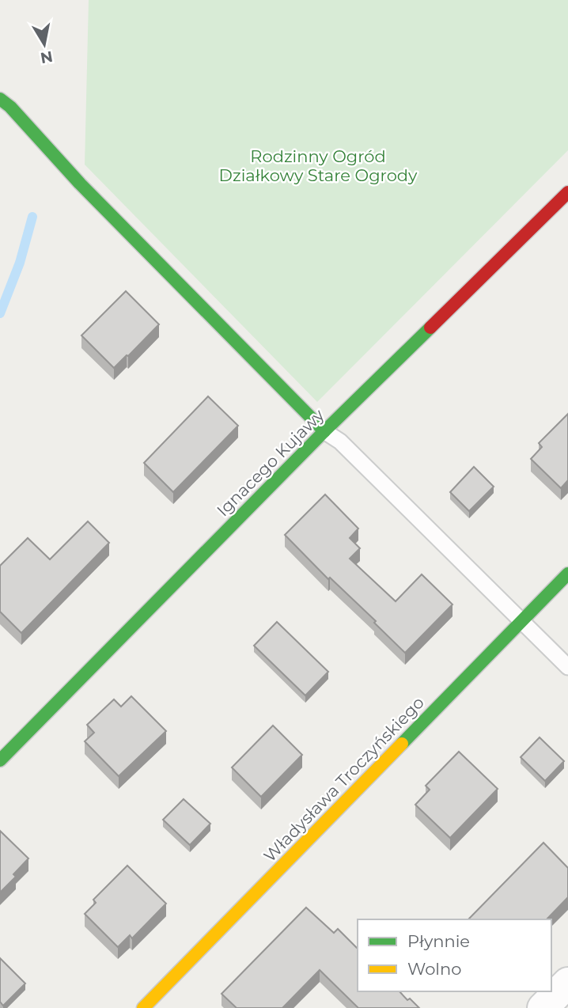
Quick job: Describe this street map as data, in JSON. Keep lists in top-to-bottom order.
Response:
{
  "streets": {
    "street": ["Ignacego Kujawy", "Władysława Troczyńskiego"]
  },
  "parks": ["Rodzinny Ogród Działkowy Stare Ogrody"],
  "legend": ["Płynnie", "Wolno"],
  "north": "bottom"
}
